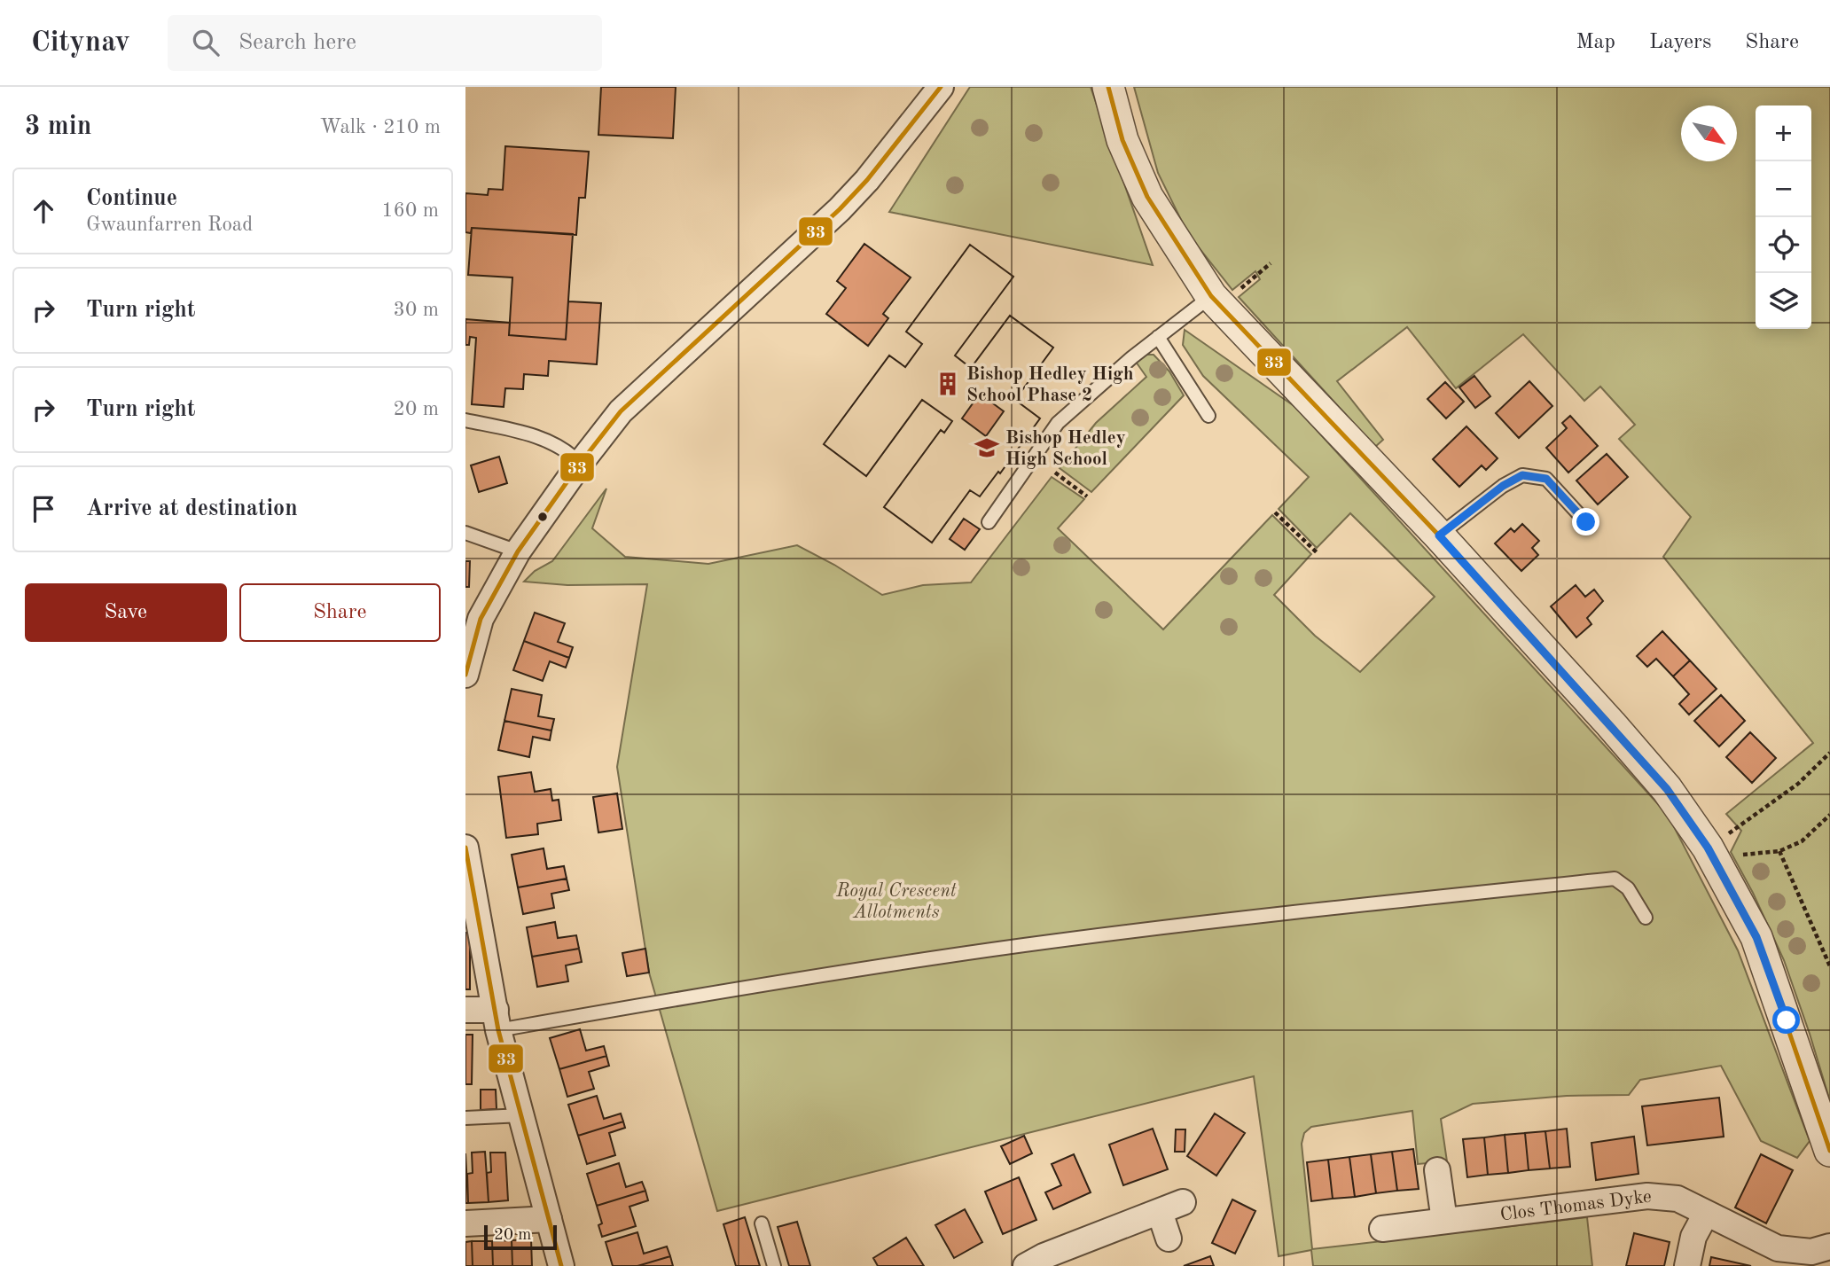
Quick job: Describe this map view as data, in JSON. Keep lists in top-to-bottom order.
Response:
{
  "streets": {
    "street": ["Clos Thomas Dyke"]
  },
  "parks": ["Royal Crescent Allotments"],
  "places": {
    "building": ["Bishop Hedley High School Phase 2"],
    "school or university": ["Bishop Hedley High School"]
  },
  "lines": ["transit line 33"],
  "scale_bar": "20 m",
  "north": "bottom right",
  "page": {
    "header": "Citynav",
    "search": "Search here",
    "nav": ["Map", "Layers", "Share"],
    "heading": ["3 min", "Walk · 210 m"],
    "map_buttons": ["+", "−"],
    "list": [
      ["Continue", "Gwaunfarren Road", "160 m"],
      ["Turn right", "30 m"],
      ["Turn right", "20 m"],
      "Arrive at destination"
    ],
    "buttons": ["Save", "Share"],
    "scale": "20 m"
  }
}
